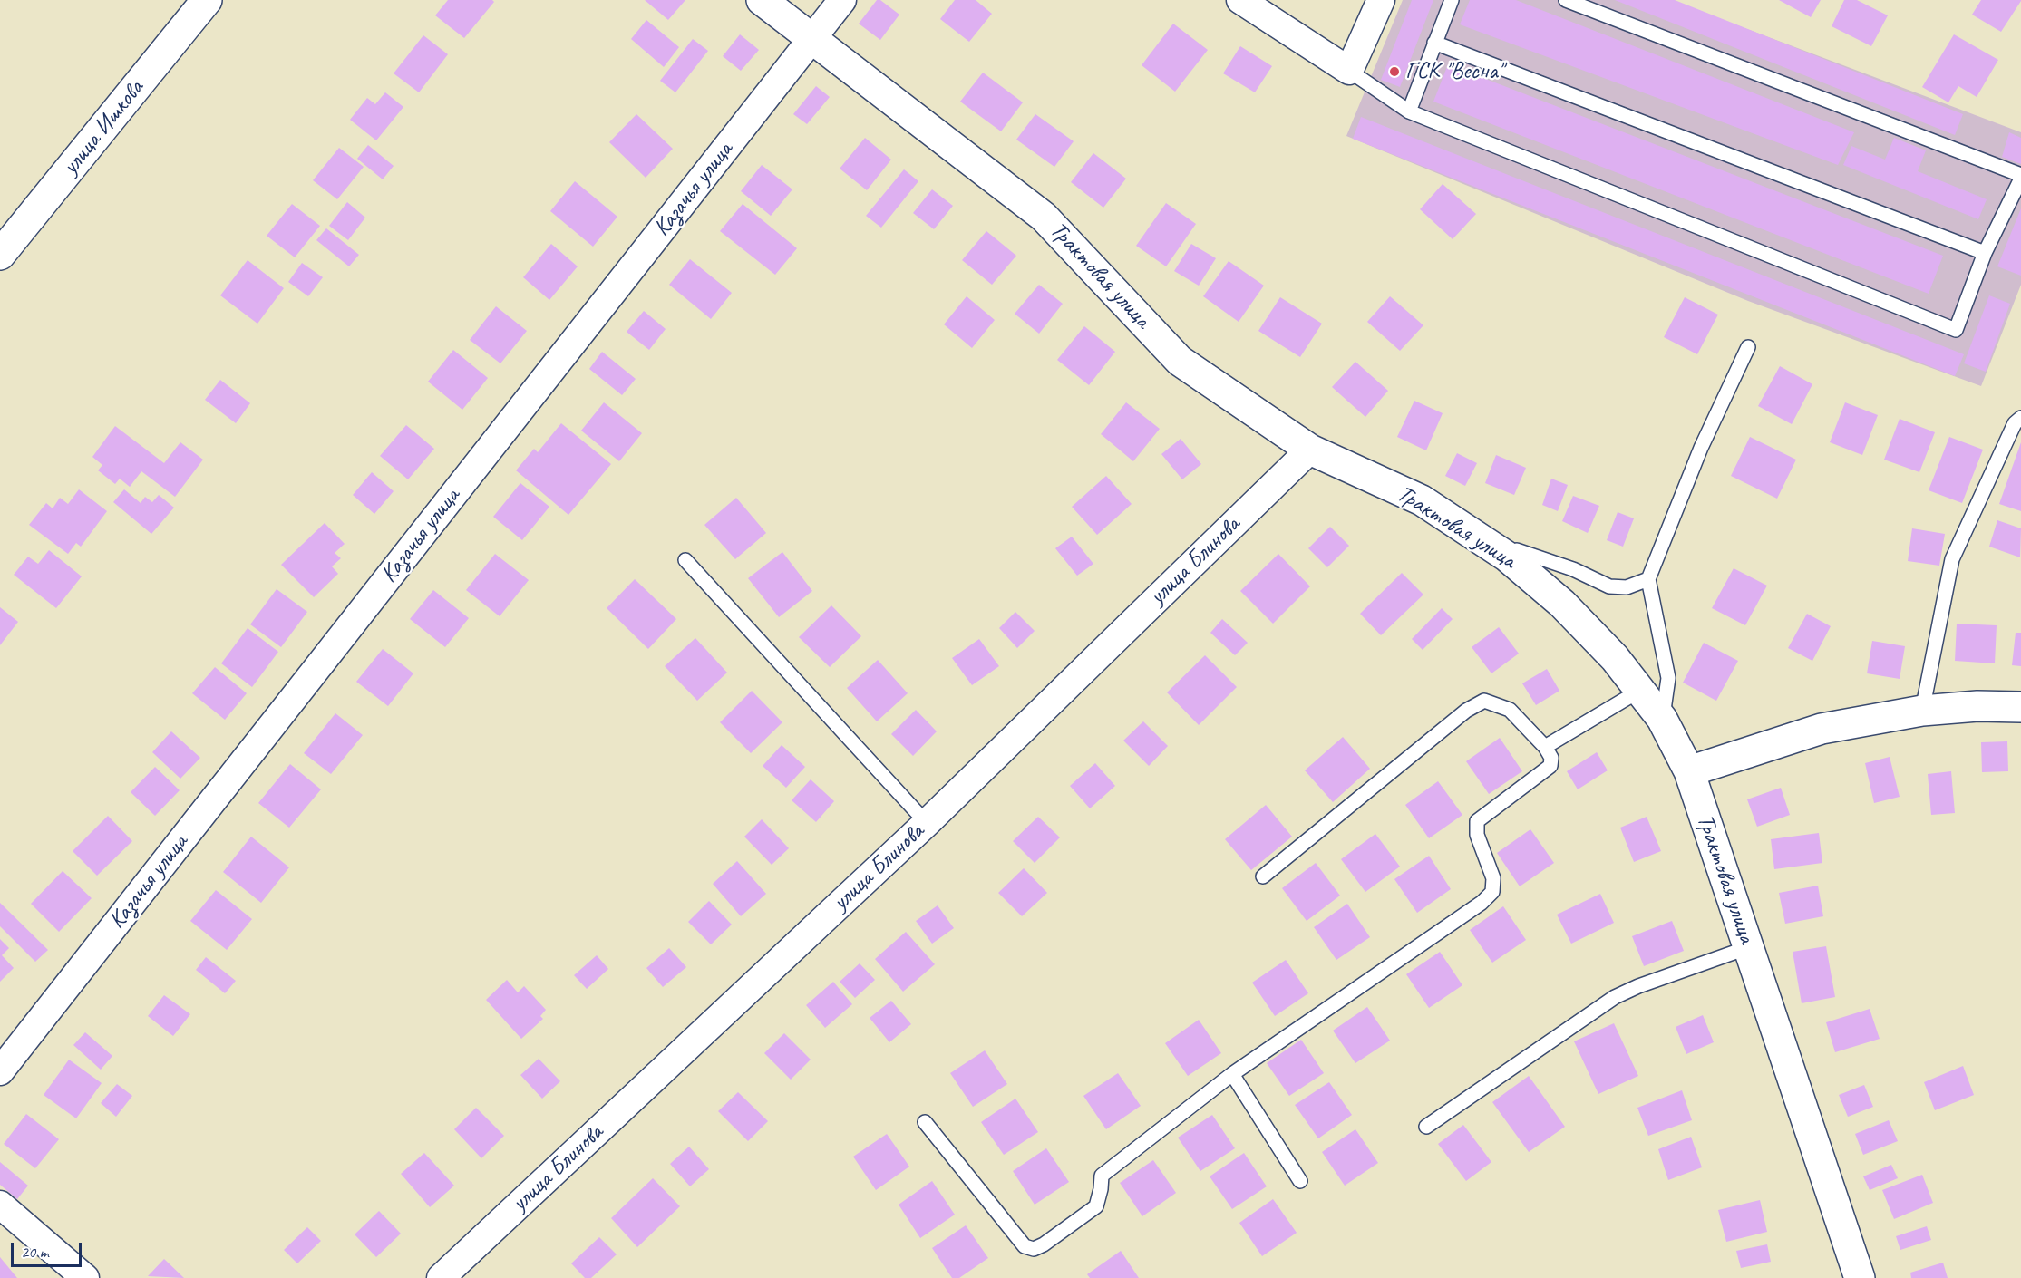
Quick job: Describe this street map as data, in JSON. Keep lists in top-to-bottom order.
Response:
{
  "streets": {
    "street": [
      "улица Ишкова",
      "Казачья улица",
      "Трактовая улица",
      "улица Блинова"
    ]
  },
  "crossings": [
    ["Казачья улица", "Трактовая улица"],
    ["Трактовая улица", "улица Блинова"]
  ],
  "places": ["ГСК \"Весна\""],
  "scale_bar": "20 m"
}
